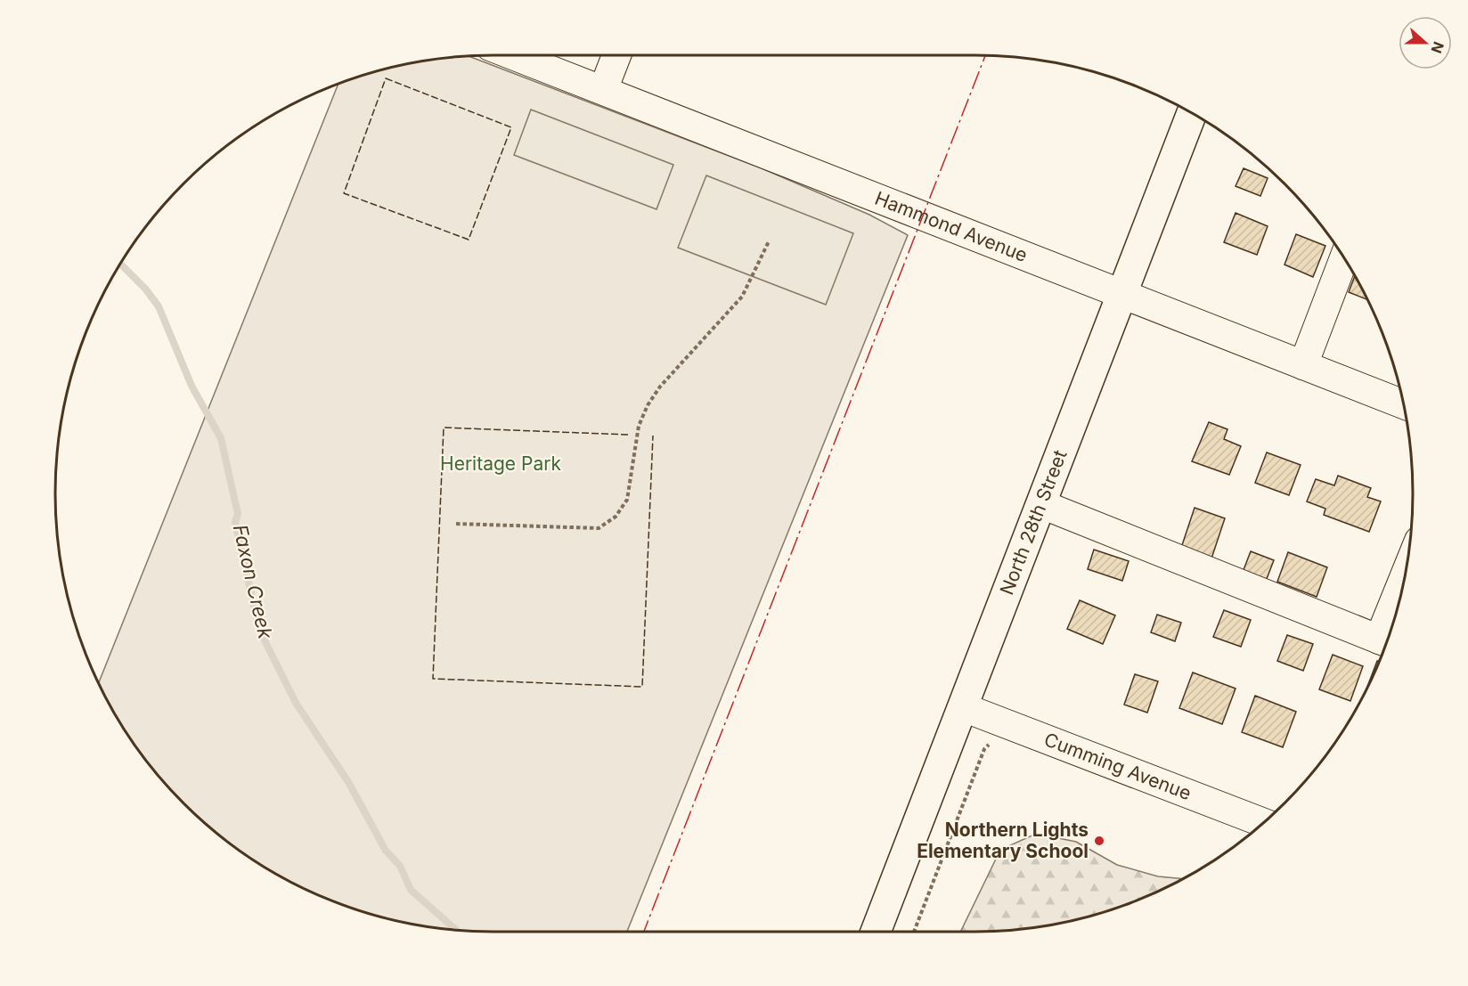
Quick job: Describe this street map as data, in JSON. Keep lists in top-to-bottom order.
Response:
{
  "streets": {
    "main road": ["North 28th Street"],
    "street": ["Hammond Avenue", "Cumming Avenue"]
  },
  "crossings": [
    ["Hammond Avenue", "North 28th Street"],
    ["North 28th Street", "Cumming Avenue"]
  ],
  "water": ["Faxon Creek"],
  "parks": ["Heritage Park"],
  "places": ["Northern Lights Elementary School"],
  "north": "right"
}
